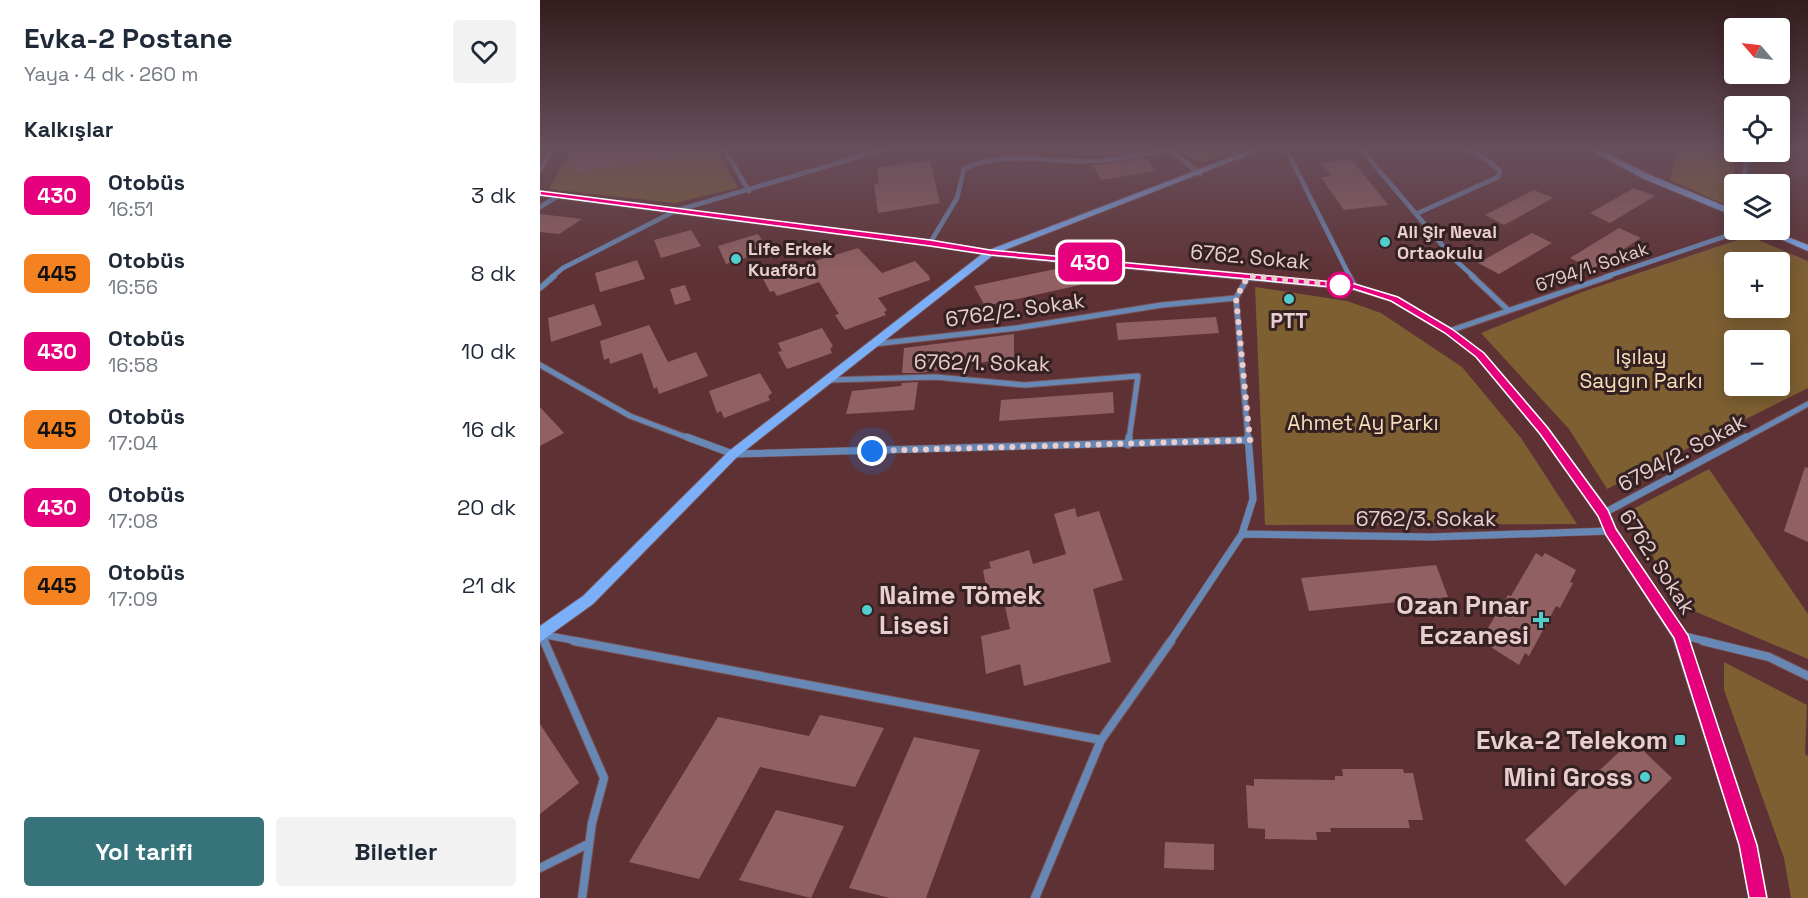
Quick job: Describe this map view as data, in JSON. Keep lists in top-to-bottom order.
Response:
{
  "streets": {
    "main road": ["6762. Sokak"],
    "street": [
      "6794/1. Sokak",
      "6762/2. Sokak",
      "6762/1. Sokak",
      "6794/2. Sokak",
      "6762/3. Sokak"
    ]
  },
  "crossings": [
    ["6762. Sokak", "6794/1. Sokak"],
    ["6762. Sokak", "6794/2. Sokak"],
    ["6762. Sokak", "6762/3. Sokak"]
  ],
  "parks": ["Işılay Saygın Parkı", "Ahmet Ay Parkı"],
  "places": {
    "other": [
      "Ali Şir Nevai Ortaokulu",
      "Life Erkek Kuaförü",
      "PTT",
      "Naime Tömek Lisesi",
      "Mini Gross"
    ],
    "health": ["Ozan Pınar Eczanesi"],
    "transit": ["Evka-2 Telekom"]
  },
  "lines": ["bus line 430"],
  "north": "top left",
  "page": {
    "heading": [
      ["Evka-2 Postane", "Yaya · 4 dk · 260 m"],
      "Kalkışlar"
    ],
    "on_map": "430",
    "map_buttons": ["+", "−"],
    "list": [
      {
        "mark": "430",
        "name": "Otobüs",
        "note": "16:51",
        "value": "3 dk"
      },
      {
        "mark": "445",
        "name": "Otobüs",
        "note": "16:56",
        "value": "8 dk"
      },
      {
        "mark": "430",
        "name": "Otobüs",
        "note": "16:58",
        "value": "10 dk"
      },
      {
        "mark": "445",
        "name": "Otobüs",
        "note": "17:04",
        "value": "16 dk"
      },
      {
        "mark": "430",
        "name": "Otobüs",
        "note": "17:08",
        "value": "20 dk"
      },
      {
        "mark": "445",
        "name": "Otobüs",
        "note": "17:09",
        "value": "21 dk"
      }
    ],
    "buttons": ["Yol tarifi", "Biletler"]
  }
}
